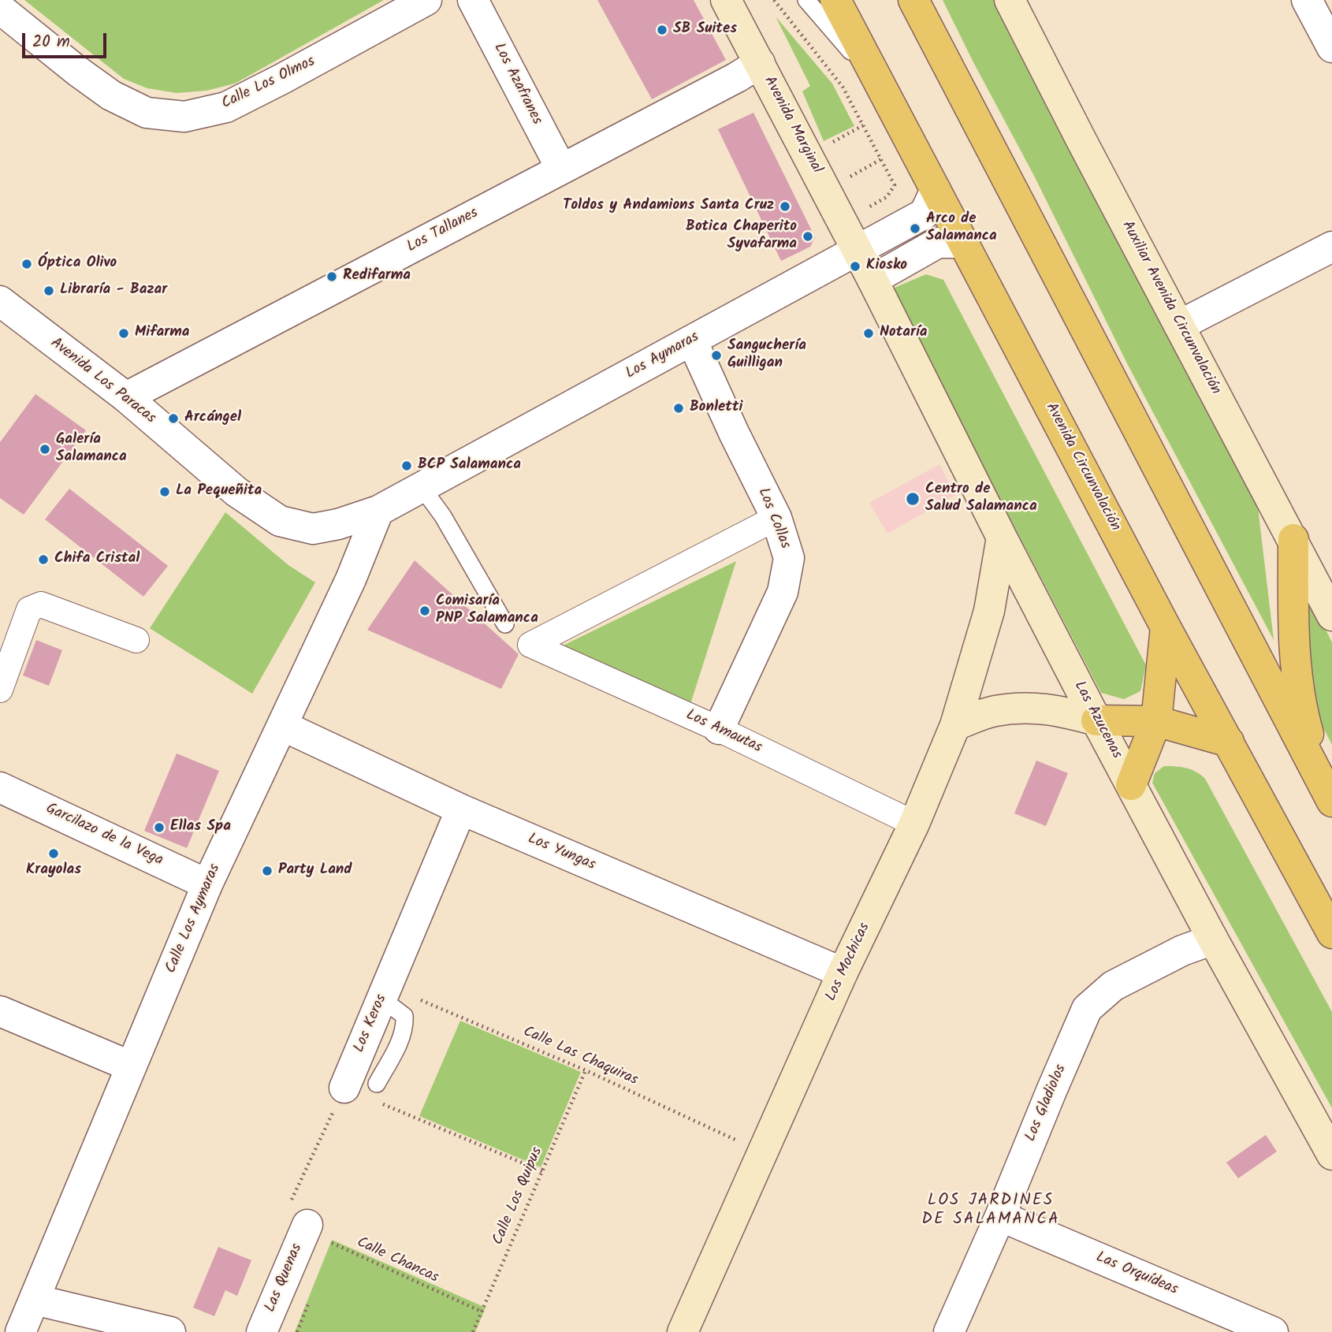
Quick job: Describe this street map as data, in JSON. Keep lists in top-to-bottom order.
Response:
{
  "streets": {
    "main road": [
      "Avenida Marginal",
      "Auxiliar Avenida Circunvalación",
      "Avenida Circunvalación",
      "Las Azucenas",
      "Los Mochicas"
    ],
    "street": [
      "Calle Los Olmos",
      "Los Azafranes",
      "Los Tallanes",
      "Los Aymaras",
      "Avenida Los Paracas",
      "Los Collas",
      "Los Amautas",
      "Garcilazo de la Vega",
      "Los Yungas",
      "Calle Los Aymaras",
      "Los Keros",
      "Los Gladiolos",
      "Las Orquídeas",
      "Las Quenas"
    ],
    "path": ["Calle Las Chaquiras", "Calle Los Quipus", "Calle Chancas"]
  },
  "crossings": [
    ["Los Azafranes", "Los Tallanes"],
    ["Avenida Marginal", "Los Tallanes"],
    ["Avenida Marginal", "Los Aymaras"],
    ["Avenida Marginal", "Las Azucenas"],
    ["Los Tallanes", "Avenida Los Paracas"],
    ["Los Aymaras", "Avenida Los Paracas"],
    ["Los Aymaras", "Avenida Circunvalación"],
    ["Los Aymaras", "Los Collas"],
    ["Los Aymaras", "Calle Los Aymaras"],
    ["Avenida Los Paracas", "Calle Los Aymaras"],
    ["Los Collas", "Los Amautas"],
    ["Las Azucenas", "Los Mochicas"],
    ["Las Azucenas", "Los Gladiolos"],
    ["Los Amautas", "Los Mochicas"],
    ["Garcilazo de la Vega", "Calle Los Aymaras"],
    ["Los Yungas", "Calle Los Aymaras"],
    ["Los Yungas", "Los Mochicas"],
    ["Los Yungas", "Los Keros"],
    ["Los Mochicas", "Calle Las Chaquiras"],
    ["Los Keros", "Calle Las Chaquiras"],
    ["Calle Las Chaquiras", "Calle Los Quipus"],
    ["Los Gladiolos", "Las Orquídeas"],
    ["Calle Los Quipus", "Calle Chancas"],
    ["Calle Chancas", "Las Quenas"]
  ],
  "districts": ["LOS JARDINES DE SALAMANCA"],
  "places": [
    "SB Suites",
    "Toldos y Andamions Santa Cruz",
    "Arco de Salamanca",
    "Botica Chaperito Syvafarma",
    "Óptica Olivo",
    "Kiosko",
    "Redifarma",
    "Libraría - Bazar",
    "Mifarma",
    "Notaría",
    "Sanguchería Guilligan",
    "Bonletti",
    "Arcángel",
    "Galería Salamanca",
    "BCP Salamanca",
    "La Pequeñita",
    "Centro de Salud Salamanca",
    "Chifa Cristal",
    "Comisaría PNP Salamanca",
    "Ellas Spa",
    "Krayolas",
    "Party Land"
  ],
  "scale_bar": "20 m"
}
